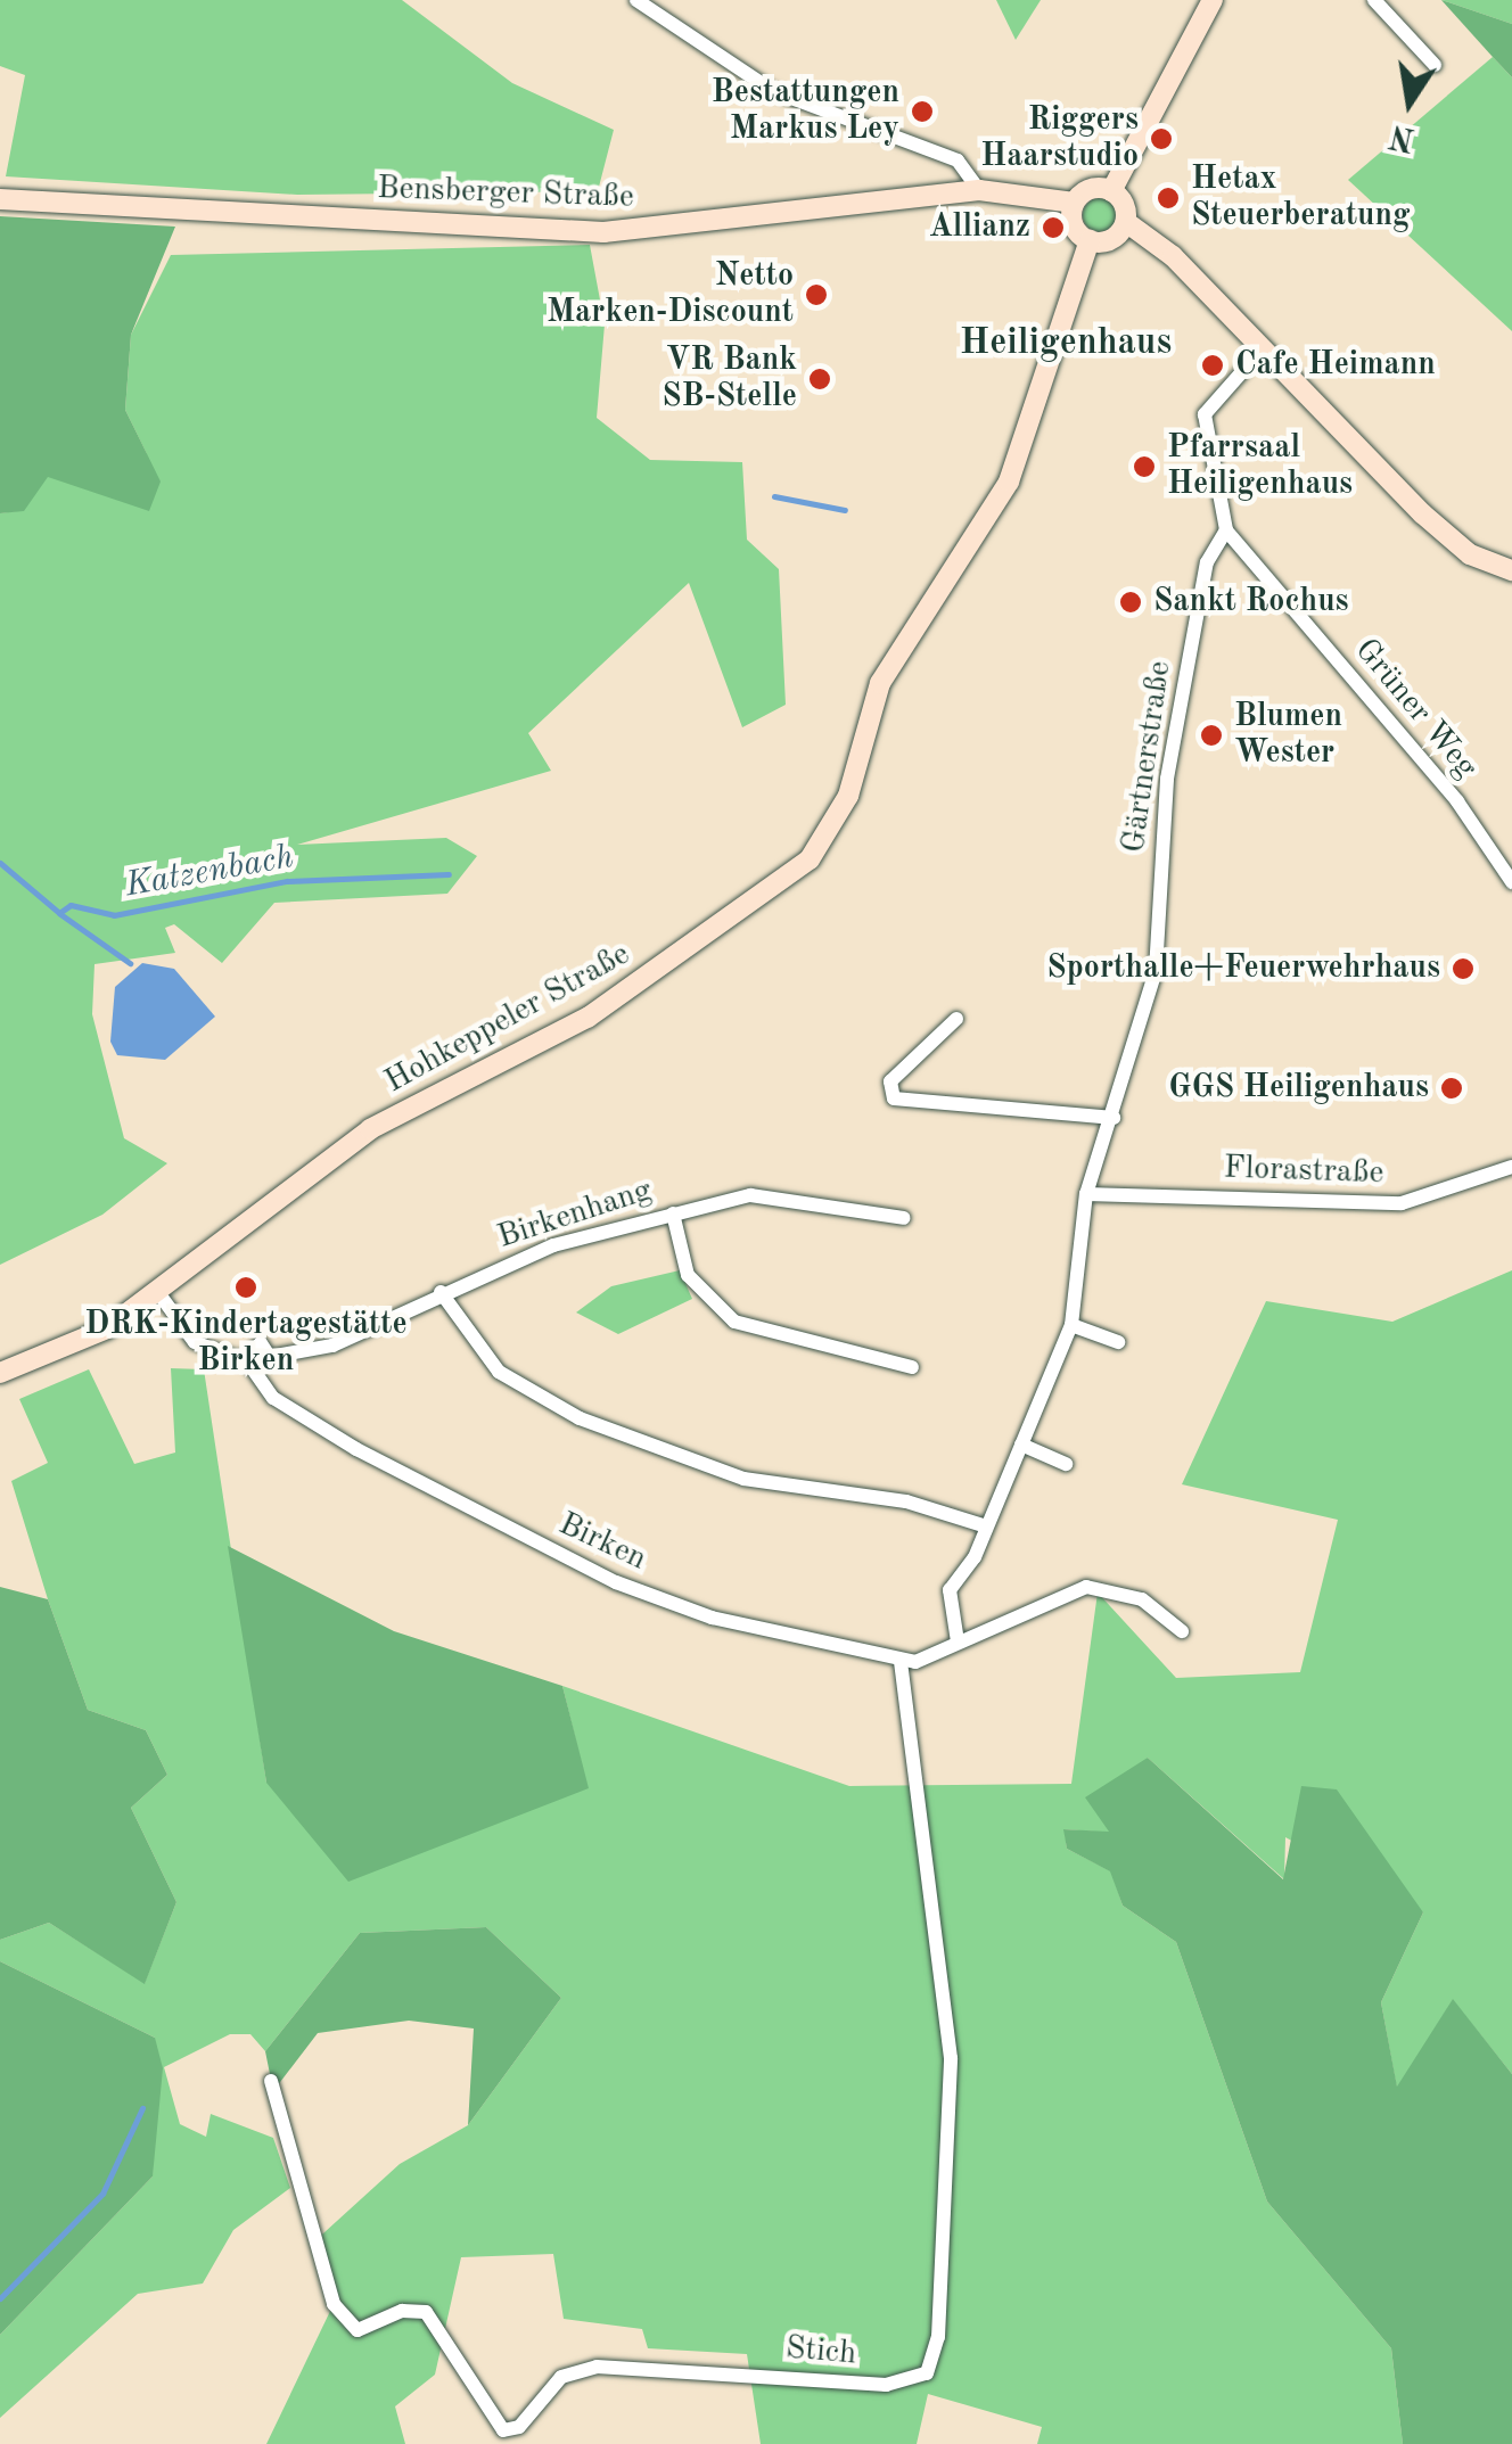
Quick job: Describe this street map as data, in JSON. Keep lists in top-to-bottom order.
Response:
{
  "streets": {
    "main road": ["Bensberger Straße", "Hohkeppeler Straße"],
    "street": [
      "Grüner Weg",
      "Gärtnerstraße",
      "Florastraße",
      "Birkenhang",
      "Birken",
      "Stich"
    ]
  },
  "crossings": [
    ["Bensberger Straße", "Hohkeppeler Straße"],
    ["Grüner Weg", "Gärtnerstraße"],
    ["Gärtnerstraße", "Florastraße"],
    ["Hohkeppeler Straße", "Birken"],
    ["Birkenhang", "Birken"],
    ["Birken", "Stich"]
  ],
  "districts": ["Heiligenhaus"],
  "water": ["Katzenbach"],
  "places": [
    "Bestattungen Markus Ley",
    "Riggers Haarstudio",
    "Hetax Steuerberatung",
    "Allianz",
    "Netto Marken-Discount",
    "Cafe Heimann",
    "VR Bank SB-Stelle",
    "Pfarrsaal Heiligenhaus",
    "Sankt Rochus",
    "Blumen Wester",
    "Sporthalle+Feuerwehrhaus",
    "GGS Heiligenhaus",
    "DRK-Kindertagestätte Birken"
  ],
  "north": "bottom"
}
